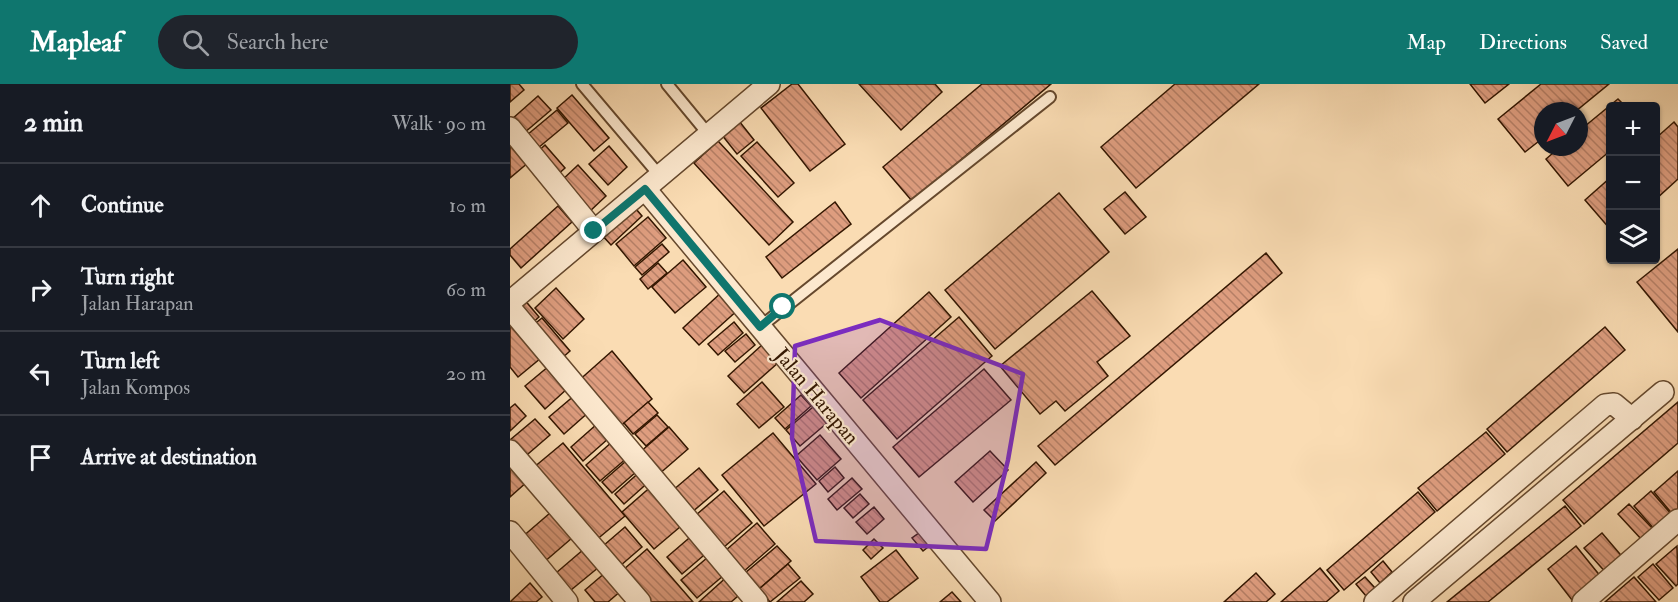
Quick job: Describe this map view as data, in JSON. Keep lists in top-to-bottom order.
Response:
{
  "streets": {
    "street": ["Jalan Harapan"]
  },
  "north": "bottom left",
  "page": {
    "header": "Mapleaf",
    "search": "Search here",
    "nav": ["Map", "Directions", "Saved"],
    "heading": ["2 min", "Walk · 90 m"],
    "map_buttons": ["+", "−"],
    "list": [
      ["Continue", "10 m"],
      ["Turn right", "Jalan Harapan", "60 m"],
      ["Turn left", "Jalan Kompos", "20 m"],
      "Arrive at destination"
    ]
  }
}
